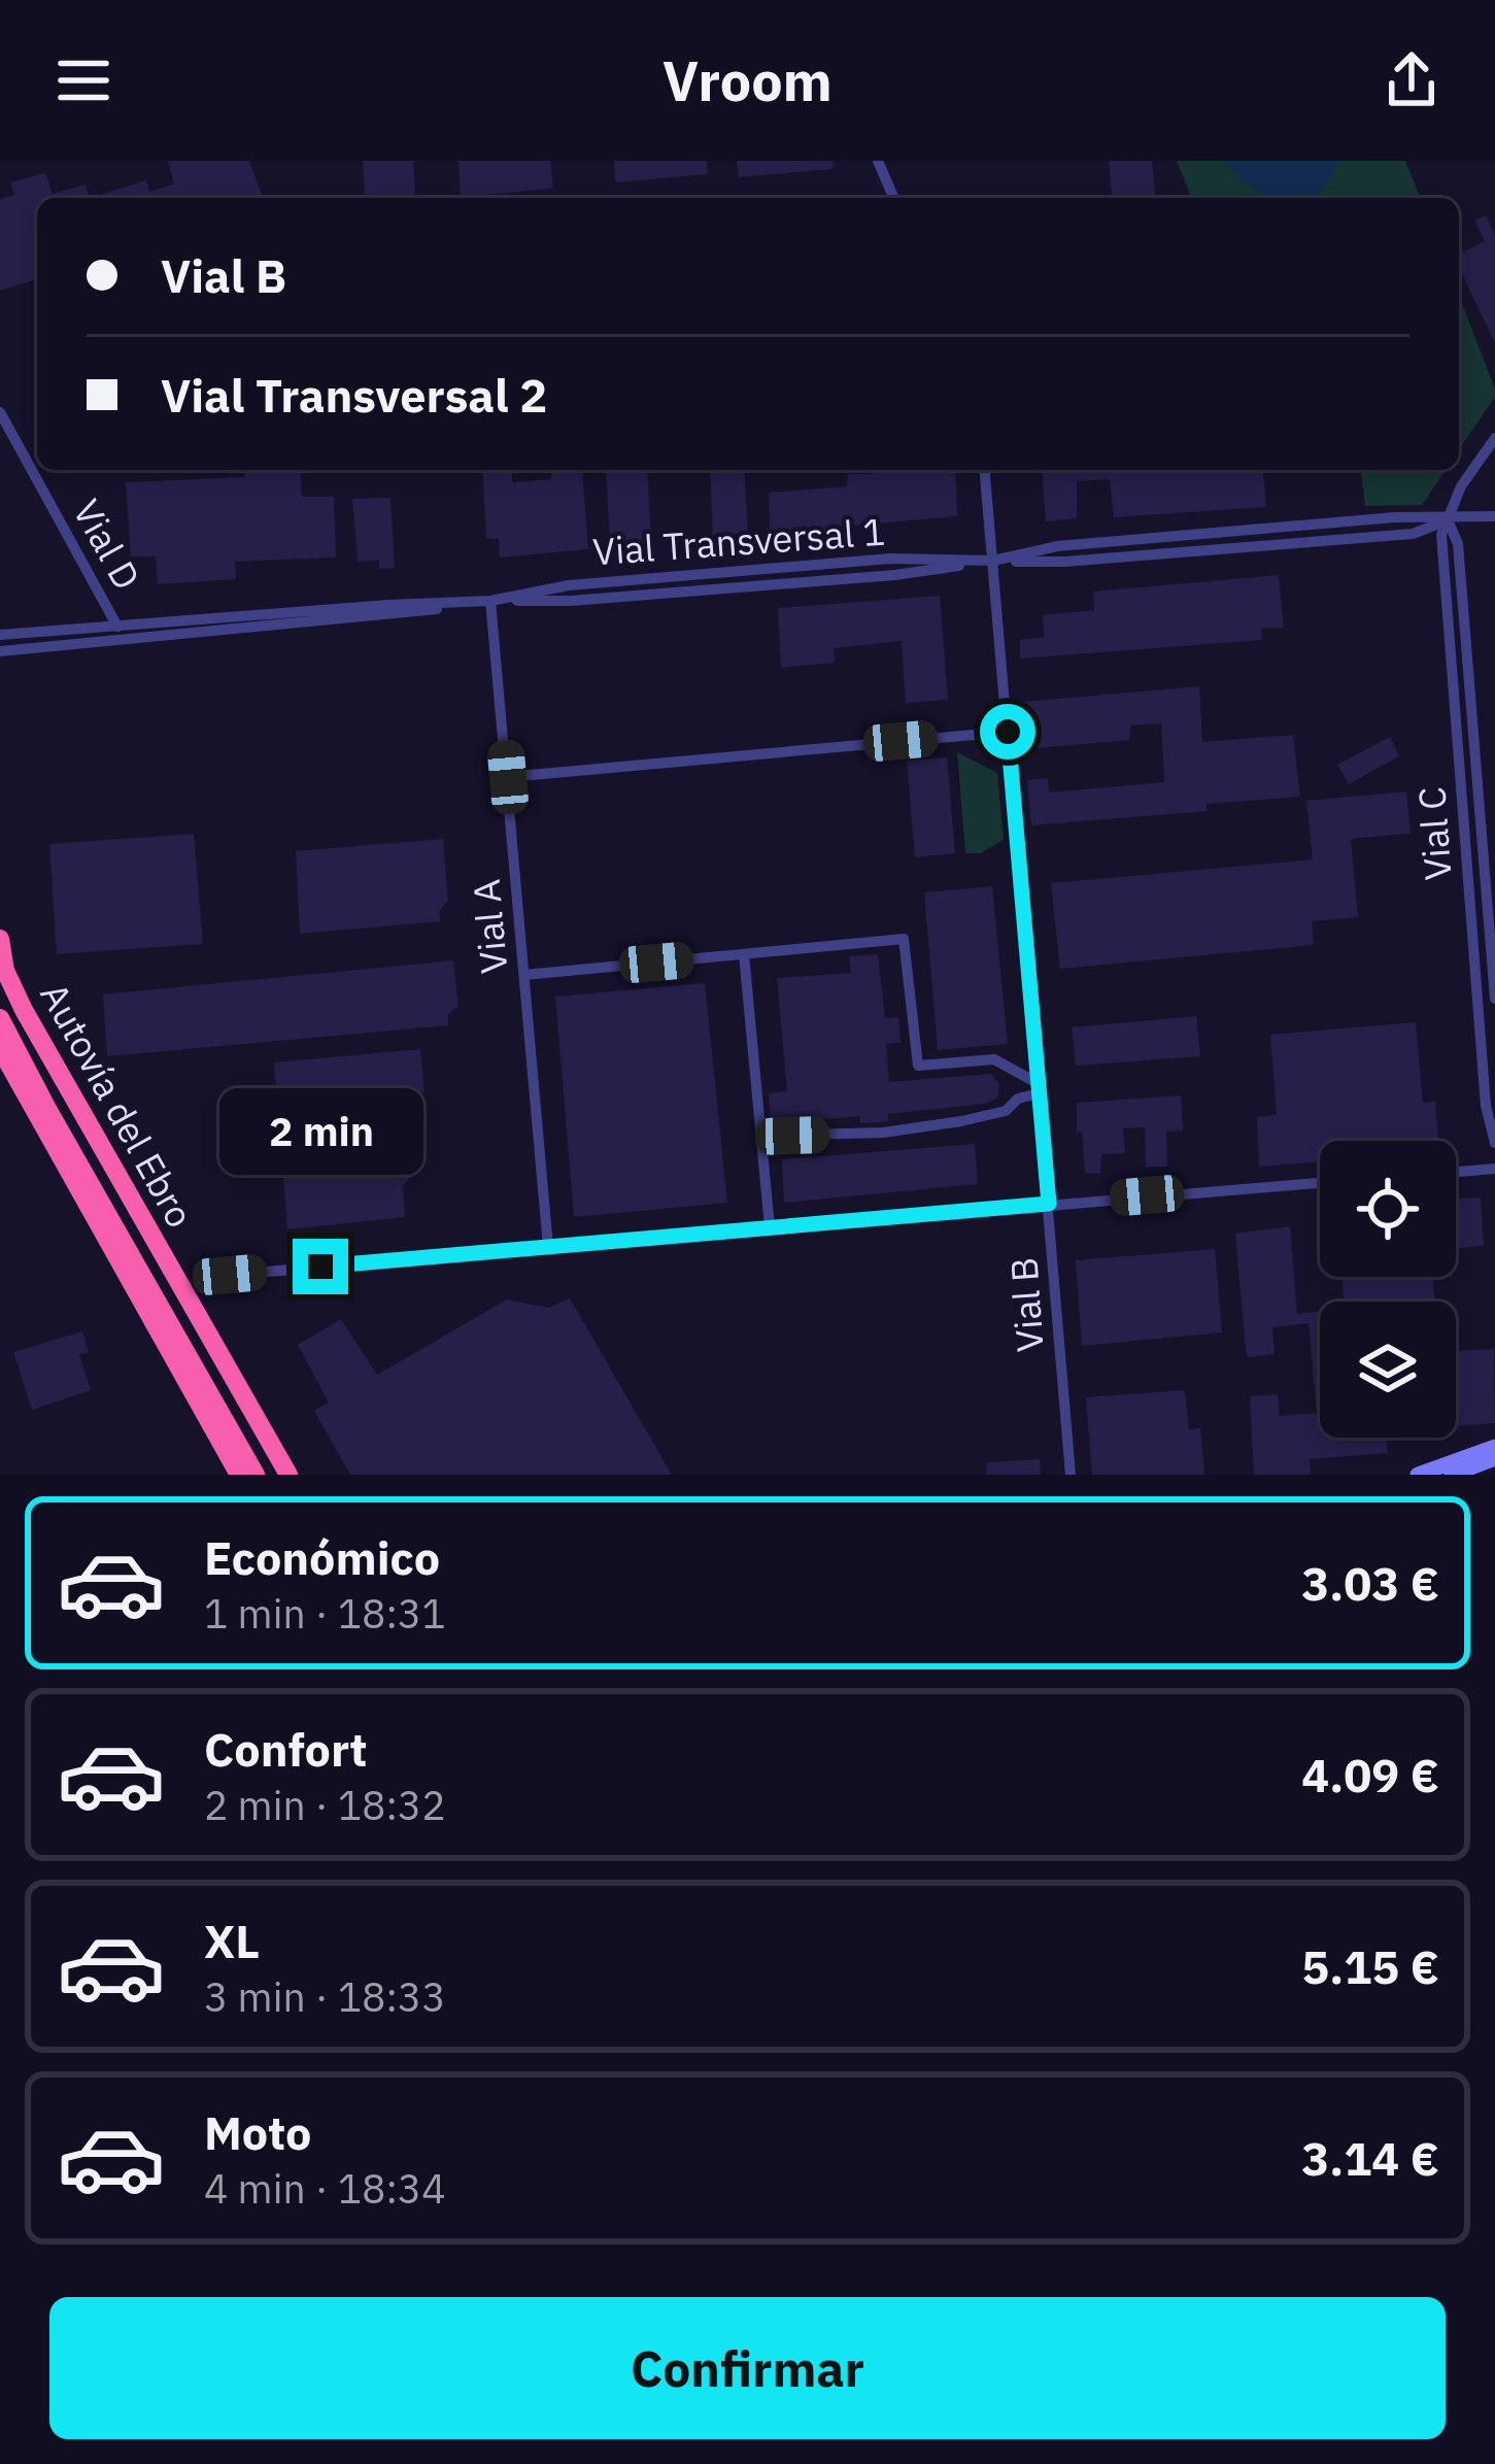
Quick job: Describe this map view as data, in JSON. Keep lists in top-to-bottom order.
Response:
{
  "streets": {
    "highway": ["Autovía del Ebro"],
    "street": [
      "Vial Transversal 1",
      "Vial D",
      "Vial C",
      "Vial A",
      "Vial B"
    ]
  },
  "crossings": [
    ["Vial Transversal 1", "Vial D"],
    ["Vial Transversal 1", "Vial C"],
    ["Vial Transversal 1", "Vial A"],
    ["Vial Transversal 1", "Vial B"]
  ],
  "page": {
    "header": "Vroom",
    "banner": ["Vial B", "Vial Transversal 2"],
    "bubble": "2 min",
    "list": [
      {
        "name": "Económico",
        "note": "1 min · 18:31",
        "value": "3.03 €"
      },
      {
        "name": "Confort",
        "note": "2 min · 18:32",
        "value": "4.09 €"
      },
      {
        "name": "XL",
        "note": "3 min · 18:33",
        "value": "5.15 €"
      },
      {
        "name": "Moto",
        "note": "4 min · 18:34",
        "value": "3.14 €"
      }
    ],
    "buttons": "Confirmar"
  }
}
